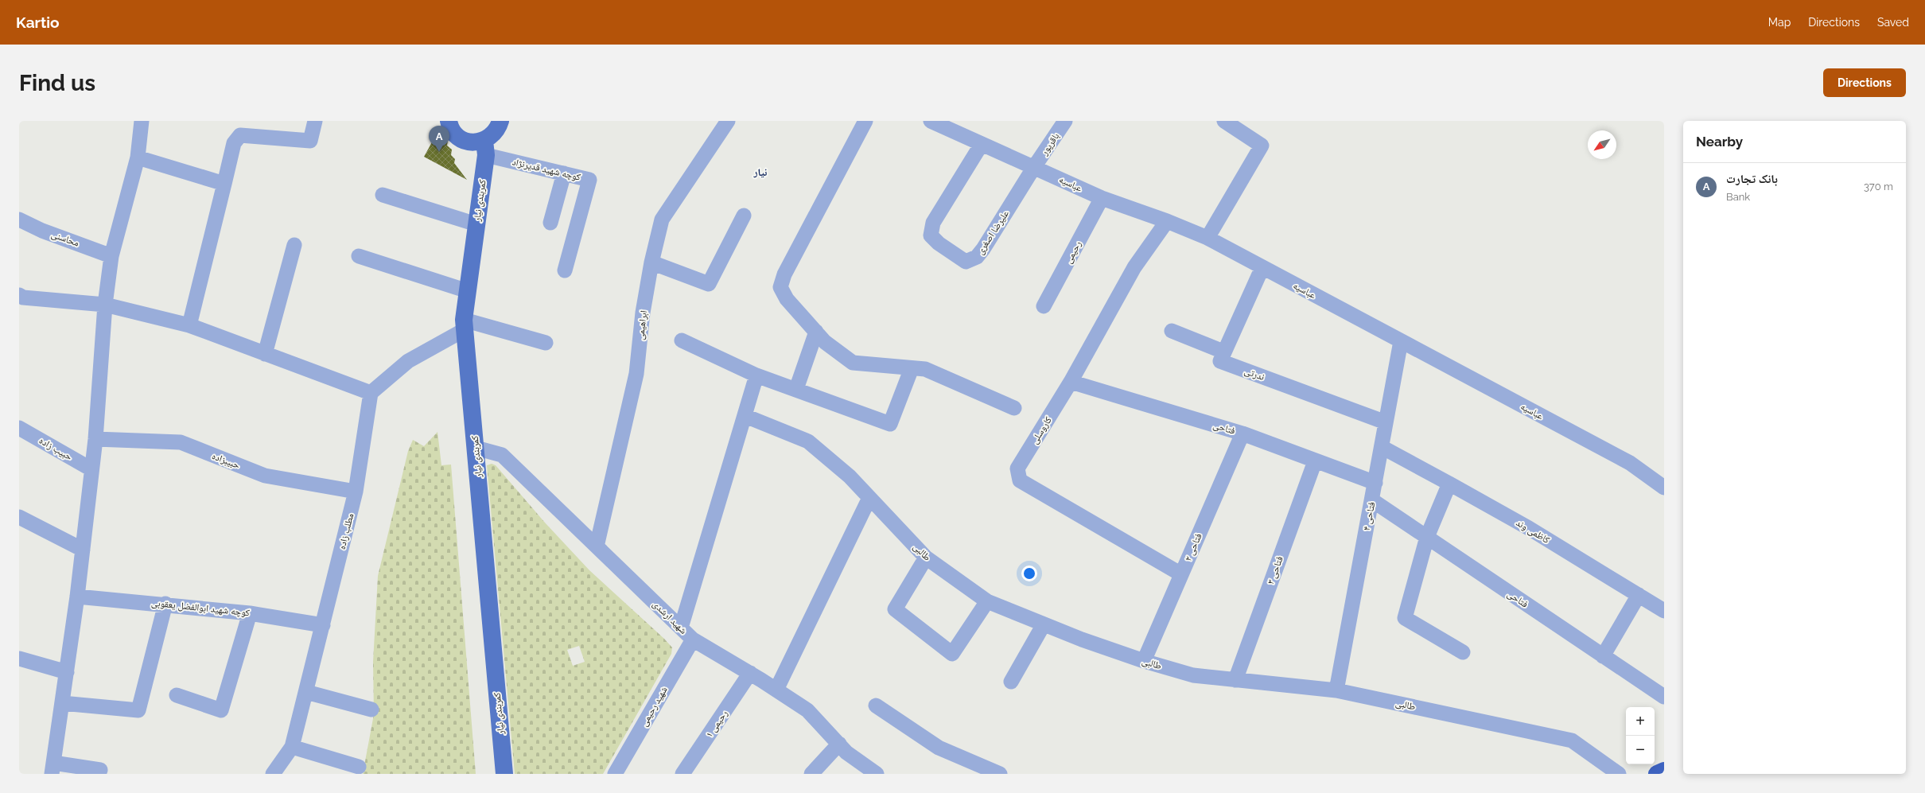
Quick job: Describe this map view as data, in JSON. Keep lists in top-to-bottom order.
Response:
{
  "streets": {
    "main road": ["کمربندی نیار"],
    "street": [
      "باقرپور",
      "کوچه شهید قدیرنژاد",
      "عباسیه",
      "علیرضا اصغری",
      "محاسنی",
      "رحیمی",
      "ابراهیمی",
      "ندرتی",
      "فتاحی",
      "کاروسلی",
      "حبیب زاده",
      "حبیبزاده",
      "فتاحی ۴",
      "مطلب زاده",
      "کاظمی وند",
      "فتاحی ۲",
      "طالبی",
      "فتاحی ۳",
      "کوچه شهید ابوالفضل یعقوبی",
      "شهید ارشدی",
      "شهید رحیمی",
      "رحیمی ۱"
    ]
  },
  "crossings": [
    ["باقرپور", "عباسیه"],
    ["باقرپور", "علیرضا اصغری"],
    ["کوچه شهید قدیرنژاد", "کمربندی نیار"],
    ["عباسیه", "علیرضا اصغری"],
    ["عباسیه", "رحیمی"],
    ["عباسیه", "کاروسلی"],
    ["عباسیه", "فتاحی ۴"],
    ["کمربندی نیار", "شهید ارشدی"],
    ["ابراهیمی", "شهید ارشدی"],
    ["ندرتی", "فتاحی ۴"],
    ["فتاحی", "کاروسلی"],
    ["فتاحی", "فتاحی ۴"],
    ["فتاحی", "فتاحی ۲"],
    ["فتاحی", "فتاحی ۳"],
    ["کاروسلی", "فتاحی ۲"],
    ["حبیبزاده", "مطلب زاده"],
    ["فتاحی ۴", "کاظمی وند"],
    ["فتاحی ۴", "طالبی"],
    ["مطلب زاده", "کوچه شهید ابوالفضل یعقوبی"],
    ["فتاحی ۲", "طالبی"],
    ["طالبی", "فتاحی ۳"],
    ["شهید ارشدی", "شهید رحیمی"],
    ["شهید ارشدی", "رحیمی ۱"]
  ],
  "districts": ["نیار"],
  "north": "bottom left",
  "page": {
    "header": "Kartio",
    "nav": ["Map", "Directions", "Saved"],
    "buttons": "Directions",
    "title": "Find us",
    "heading": "Nearby",
    "pins": "A",
    "list": [
      {
        "mark": "A",
        "name": "بانک تجارت",
        "note": "Bank",
        "value": "370 m"
      }
    ],
    "map_buttons": ["+", "−"]
  }
}
